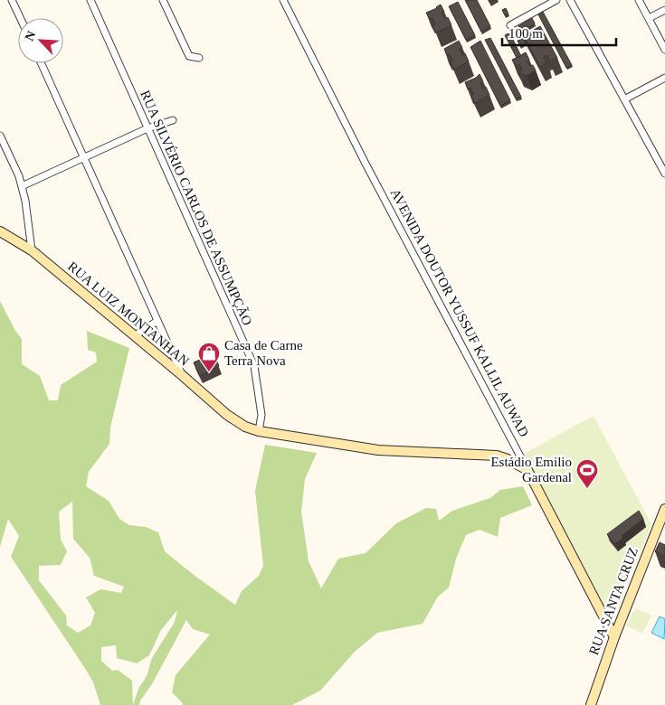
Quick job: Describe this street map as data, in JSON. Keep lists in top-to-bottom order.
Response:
{
  "streets": {
    "street": [
      "RUA SILVÉRIO CARLOS DE ASSUMPÇÃO",
      "AVENIDA DOUTOR YUSSUF KALLIL AUWAD",
      "RUA LUIZ MONTANHAN",
      "RUA SANTA CRUZ"
    ]
  },
  "crossings": [
    ["RUA SILVÉRIO CARLOS DE ASSUMPÇÃO", "RUA LUIZ MONTANHAN"],
    ["AVENIDA DOUTOR YUSSUF KALLIL AUWAD", "RUA LUIZ MONTANHAN"],
    ["AVENIDA DOUTOR YUSSUF KALLIL AUWAD", "RUA SANTA CRUZ"]
  ],
  "places": {
    "shop": ["Casa de Carne Terra Nova"],
    "sports": ["Estádio Emilio Gardenal"]
  },
  "scale_bar": "100 m",
  "north": "top left"
}
